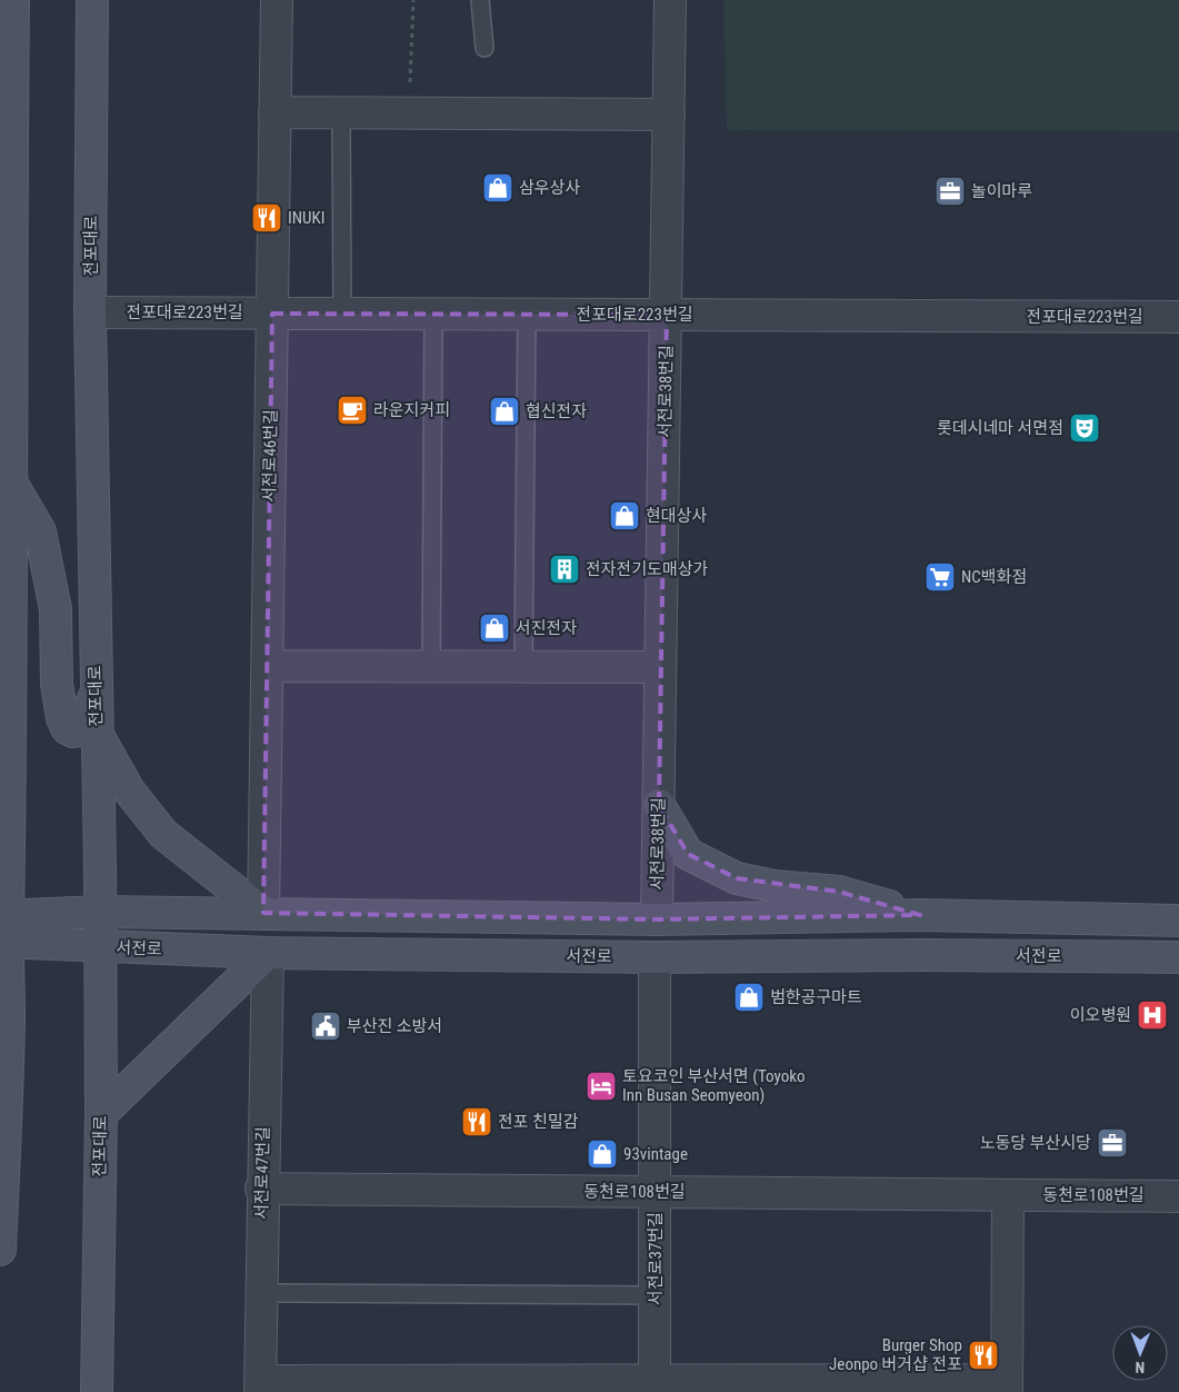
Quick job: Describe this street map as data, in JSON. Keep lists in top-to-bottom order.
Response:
{
  "streets": {
    "main road": ["전포대로", "서전로"],
    "street": [
      "전포대로223번길",
      "서전로38번길",
      "서전로46번길",
      "서전로47번길",
      "동천로108번길",
      "서전로37번길"
    ]
  },
  "crossings": [
    ["전포대로", "전포대로223번길"],
    ["전포대로", "서전로"],
    ["전포대로223번길", "서전로38번길"],
    ["전포대로223번길", "서전로46번길"],
    ["서전로", "서전로47번길"],
    ["서전로", "서전로37번길"],
    ["서전로47번길", "동천로108번길"],
    ["동천로108번길", "서전로37번길"]
  ],
  "places": {
    "shop": [
      "삼우상사",
      "협신전자",
      "현대상사",
      "서진전자",
      "범한공구마트",
      "93vintage"
    ],
    "office": ["놀이마루", "노동당 부산시당"],
    "restaurant": ["INUKI", "전포 친밀감", "Burger Shop Jeonpo 버거샵 전포"],
    "cafe": ["라운지커피"],
    "theatre": ["롯데시네마 서면점"],
    "building": ["전자전기도매상가"],
    "supermarket": ["NC백화점"],
    "hospital": ["이오병원"],
    "public building": ["부산진 소방서"],
    "hotel": ["토요코인 부산서면 (Toyoko Inn Busan Seomyeon)"]
  },
  "north": "bottom"
}
